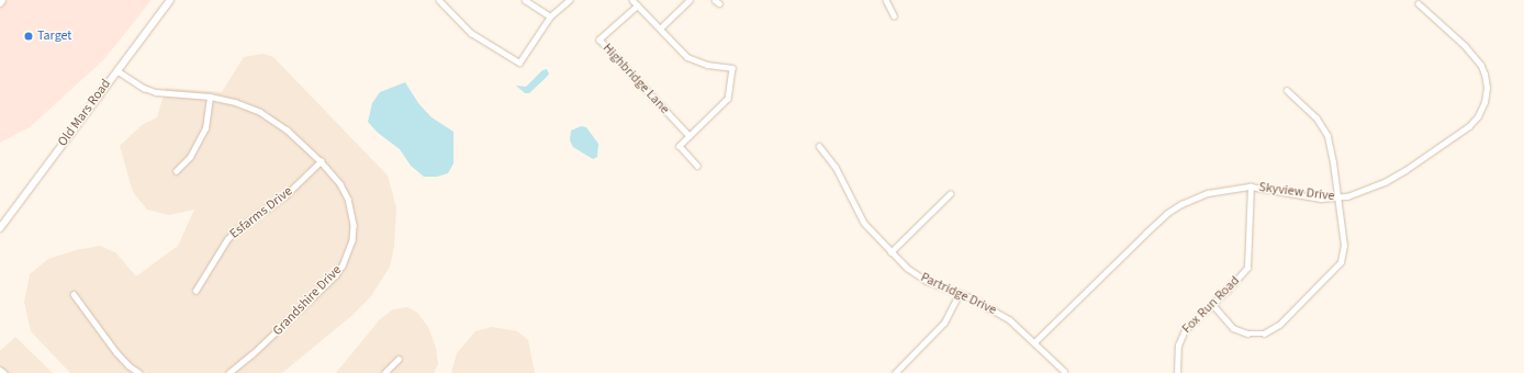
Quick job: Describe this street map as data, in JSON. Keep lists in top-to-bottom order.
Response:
{
  "streets": {
    "street": [
      "Highbridge Lane",
      "Old Mars Road",
      "Skyview Drive",
      "Esfarms Drive",
      "Partridge Drive",
      "Grandshire Drive",
      "Fox Run Road"
    ]
  },
  "crossings": [
    ["Old Mars Road", "Grandshire Drive"],
    ["Skyview Drive", "Partridge Drive"],
    ["Skyview Drive", "Fox Run Road"],
    ["Esfarms Drive", "Grandshire Drive"]
  ],
  "places": ["Target"]
}
